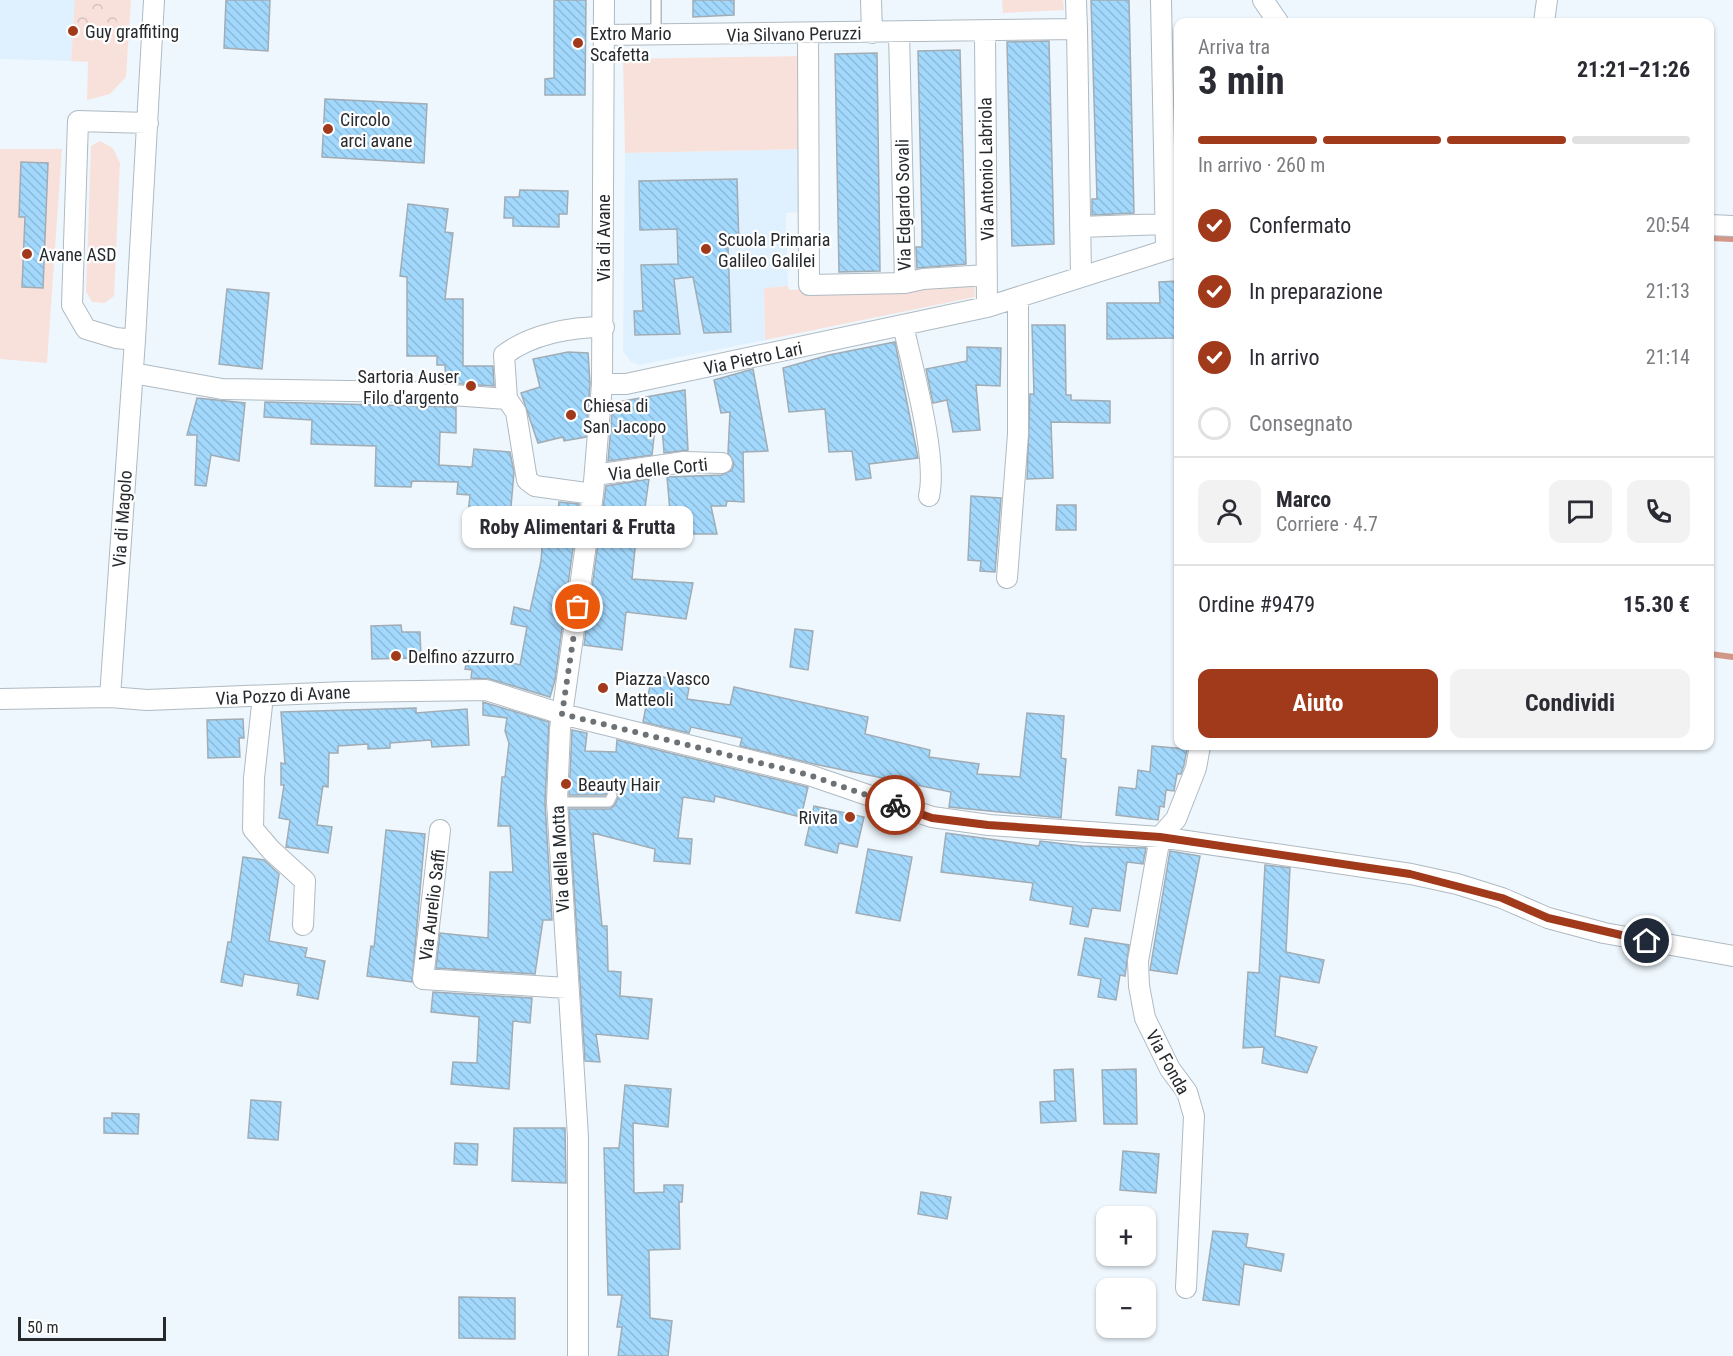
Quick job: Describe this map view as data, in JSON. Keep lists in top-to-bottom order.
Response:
{
  "streets": {
    "street": [
      "Via Silvano Peruzzi",
      "Via Antonio Labriola",
      "Via Edgardo Sovali",
      "Via di Avane",
      "Via Pietro Lari",
      "Via delle Corti",
      "Via di Magolo",
      "Via Pozzo di Avane",
      "Via della Motta",
      "Via Aurelio Saffi",
      "Via Fonda"
    ]
  },
  "crossings": [
    ["Via Silvano Peruzzi", "Via Antonio Labriola"],
    ["Via Silvano Peruzzi", "Via Edgardo Sovali"],
    ["Via Silvano Peruzzi", "Via di Avane"],
    ["Via Antonio Labriola", "Via Pietro Lari"],
    ["Via di Avane", "Via della Motta"],
    ["Via Pietro Lari", "Via della Motta"],
    ["Via delle Corti", "Via della Motta"],
    ["Via di Magolo", "Via Pozzo di Avane"],
    ["Via Pozzo di Avane", "Via della Motta"],
    ["Via Pozzo di Avane", "Via Fonda"],
    ["Via della Motta", "Via Aurelio Saffi"]
  ],
  "places": [
    "Guy graffiting",
    "Extro Mario Scafetta",
    "Circolo arci avane",
    "Scuola Primaria Galileo Galilei",
    "Avane ASD",
    "Sartoria Auser Filo d'argento",
    "Chiesa di San Jacopo",
    "Roby Alimentari & Frutta",
    "Delfino azzurro",
    "Piazza Vasco Matteoli",
    "Beauty Hair",
    "Rivita"
  ],
  "scale_bar": "50 m",
  "page": {
    "heading": ["3 min", "Arriva tra", "21:21–21:26"],
    "panel": [
      "Marco",
      "Corriere · 4.7",
      "Ordine #9479",
      "15.30 €"
    ],
    "bar": "In arrivo · 260 m",
    "list": [
      ["Confermato", "20:54"],
      ["In preparazione", "21:13"],
      ["In arrivo", "21:14"],
      "Consegnato"
    ],
    "bubble": "Roby Alimentari & Frutta",
    "buttons": ["Aiuto", "Condividi"],
    "map_buttons": ["+", "−"],
    "scale": "50 m"
  }
}
